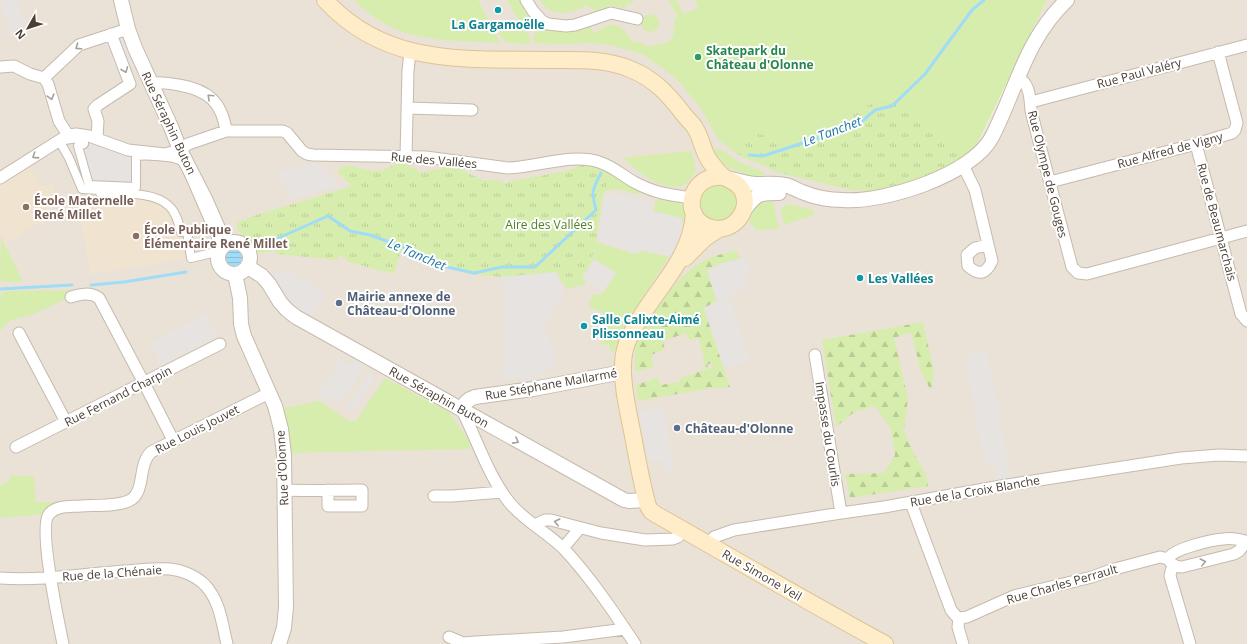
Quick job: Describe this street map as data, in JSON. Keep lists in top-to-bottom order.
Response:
{
  "streets": {
    "main road": ["Rue Simone Veil"],
    "street": [
      "Rue Paul Valéry",
      "Rue Séraphin Buton",
      "Rue Alfred de Vigny",
      "Rue des Vallées",
      "Rue Olympe de Gouges",
      "Rue de Beaumarchais",
      "Rue Stéphane Mallarmé",
      "Rue Fernand Charpin",
      "Rue Louis Jouvet",
      "Impasse du Courlis",
      "Rue d'Olonne",
      "Rue de la Croix Blanche",
      "Rue de la Chénaie",
      "Rue Charles Perrault"
    ]
  },
  "crossings": [
    ["Rue Paul Valéry", "Rue Alfred de Vigny"],
    ["Rue Paul Valéry", "Rue Olympe de Gouges"],
    ["Rue Séraphin Buton", "Rue des Vallées"],
    ["Rue Séraphin Buton", "Rue Stéphane Mallarmé"],
    ["Rue Séraphin Buton", "Rue d'Olonne"],
    ["Rue Séraphin Buton", "Rue Simone Veil"],
    ["Rue Alfred de Vigny", "Rue Olympe de Gouges"],
    ["Rue Alfred de Vigny", "Rue de Beaumarchais"],
    ["Rue Olympe de Gouges", "Rue de Beaumarchais"],
    ["Rue Louis Jouvet", "Rue d'Olonne"],
    ["Rue Louis Jouvet", "Rue de la Chénaie"],
    ["Impasse du Courlis", "Rue de la Croix Blanche"],
    ["Rue de la Croix Blanche", "Rue Simone Veil"]
  ],
  "water": ["Le Tanchet"],
  "parks": ["Aire des Vallées"],
  "places": [
    "La Gargamoëlle",
    "Skatepark du Château d'Olonne",
    "École Maternelle René Millet",
    "École Publique Élémentaire René Millet",
    "Les Vallées",
    "Mairie annexe de Château-d'Olonne",
    "Salle Calixte-Aimé Plissonneau",
    "Château-d'Olonne"
  ],
  "north": "bottom left"
}
